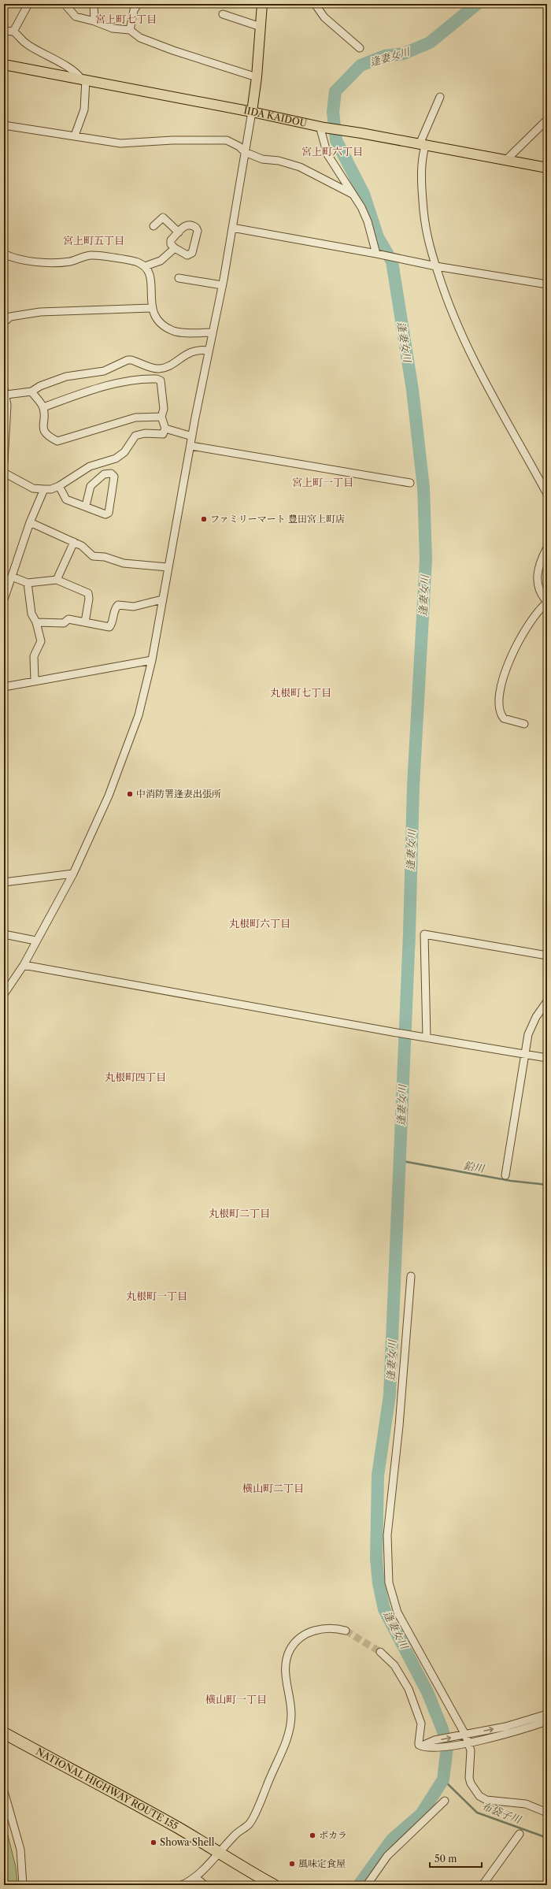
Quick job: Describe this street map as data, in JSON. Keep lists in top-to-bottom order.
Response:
{
  "streets": {
    "highway": ["NATIONAL HIGHWAY ROUTE 155"],
    "main road": ["IIDA KAIDOU"]
  },
  "districts": [
    "宮上町七丁目",
    "宮上町六丁目",
    "宮上町五丁目",
    "宮上町一丁目",
    "丸根町七丁目",
    "丸根町六丁目",
    "丸根町四丁目",
    "丸根町二丁目",
    "丸根町一丁目",
    "横山町二丁目",
    "横山町一丁目"
  ],
  "water": ["逢妻女川", "鉛川", "布袋子川"],
  "places": [
    "ファミリーマート 豊田宮上町店",
    "中消防署逢妻出張所",
    "ポカラ",
    "Showa Shell",
    "風味定食屋"
  ],
  "scale_bar": "50 m"
}
